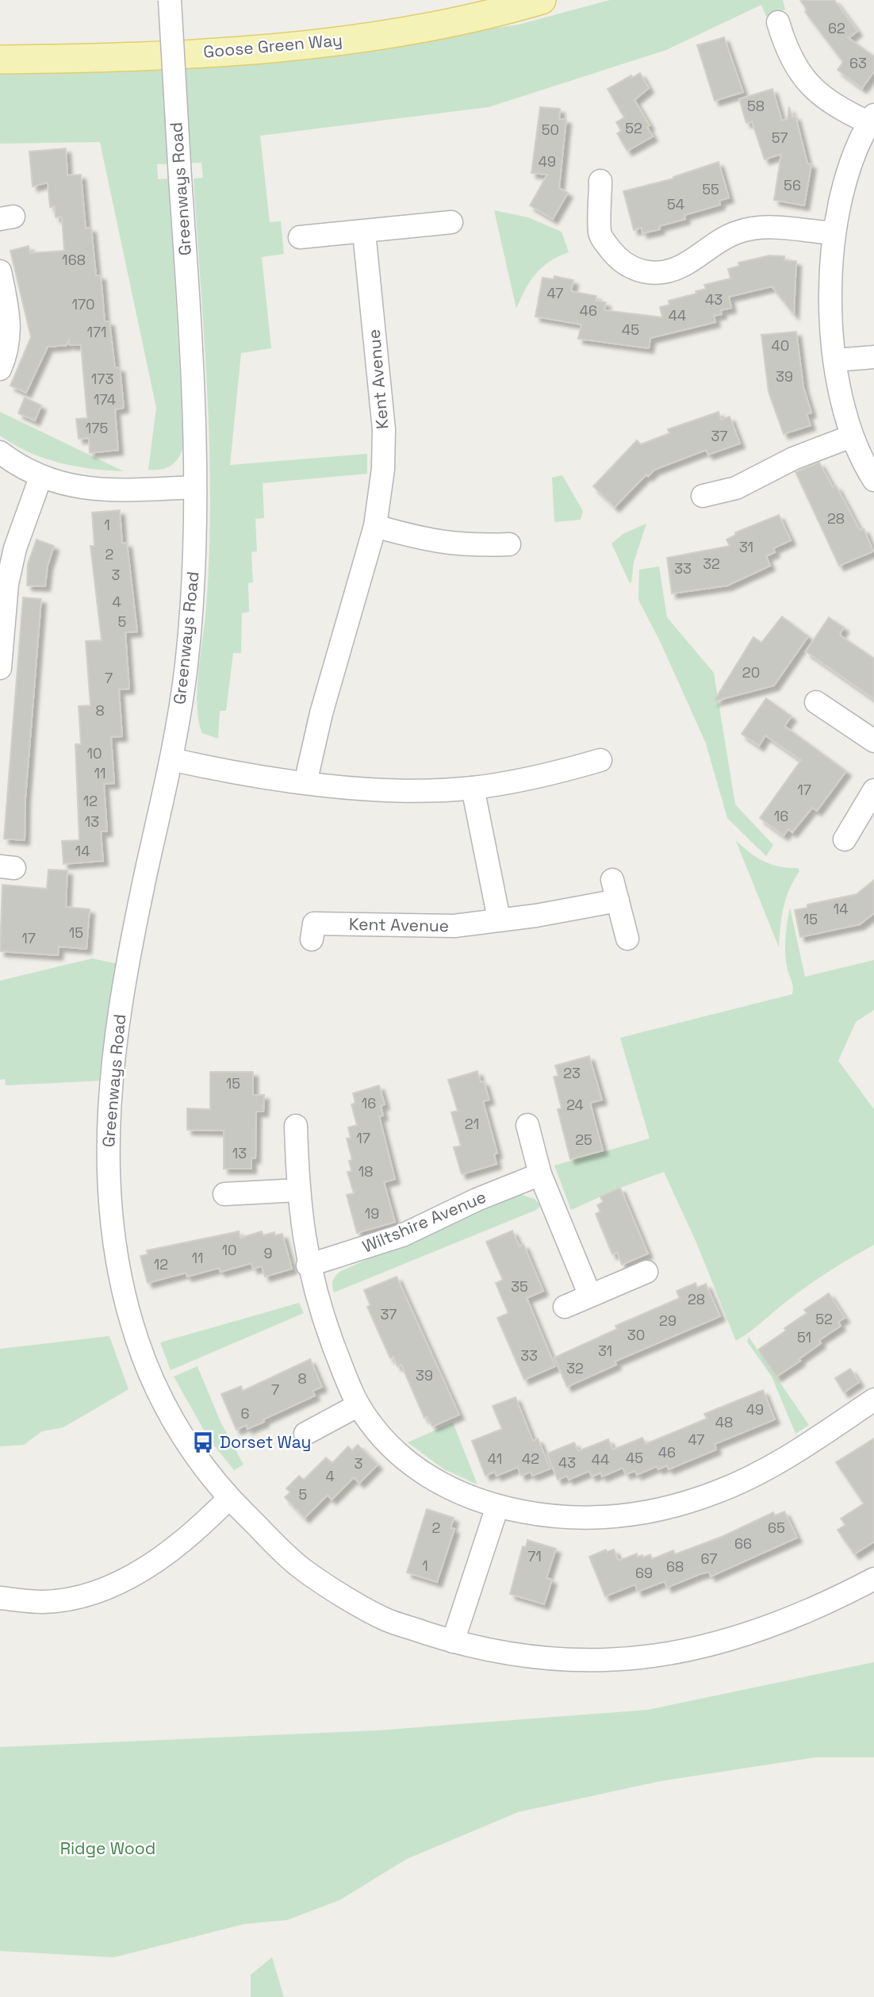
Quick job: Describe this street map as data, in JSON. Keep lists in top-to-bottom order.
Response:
{
  "streets": {
    "main road": ["Goose Green Way"],
    "street": ["Greenways Road", "Kent Avenue", "Wiltshire Avenue"]
  },
  "parks": ["Ridge Wood"],
  "places": {
    "bus stop": ["Dorset Way"]
  },
  "house_numbers": [
    "62",
    "63",
    "58",
    "52",
    "50",
    "57",
    "49",
    "56",
    "55",
    "54",
    "168",
    "47",
    "43",
    "170",
    "46",
    "44",
    "45",
    "171",
    "40",
    "39",
    "173",
    "174",
    "175",
    "37",
    "28",
    "1",
    "31",
    "2",
    "32",
    "33",
    "3",
    "4",
    "5",
    "20",
    "7",
    "8",
    "10",
    "11",
    "17",
    "12",
    "16",
    "13",
    "14",
    "14",
    "15",
    "15",
    "17",
    "23",
    "15",
    "16",
    "24",
    "21",
    "17",
    "25",
    "13",
    "18",
    "19",
    "10",
    "9",
    "11",
    "12",
    "35",
    "28",
    "37",
    "52",
    "29",
    "30",
    "51",
    "31",
    "33",
    "32",
    "39",
    "8",
    "7",
    "49",
    "6",
    "48",
    "47",
    "46",
    "45",
    "41",
    "42",
    "44",
    "43",
    "3",
    "4",
    "5",
    "2",
    "65",
    "66",
    "71",
    "67",
    "1",
    "68",
    "69"
  ]
}
